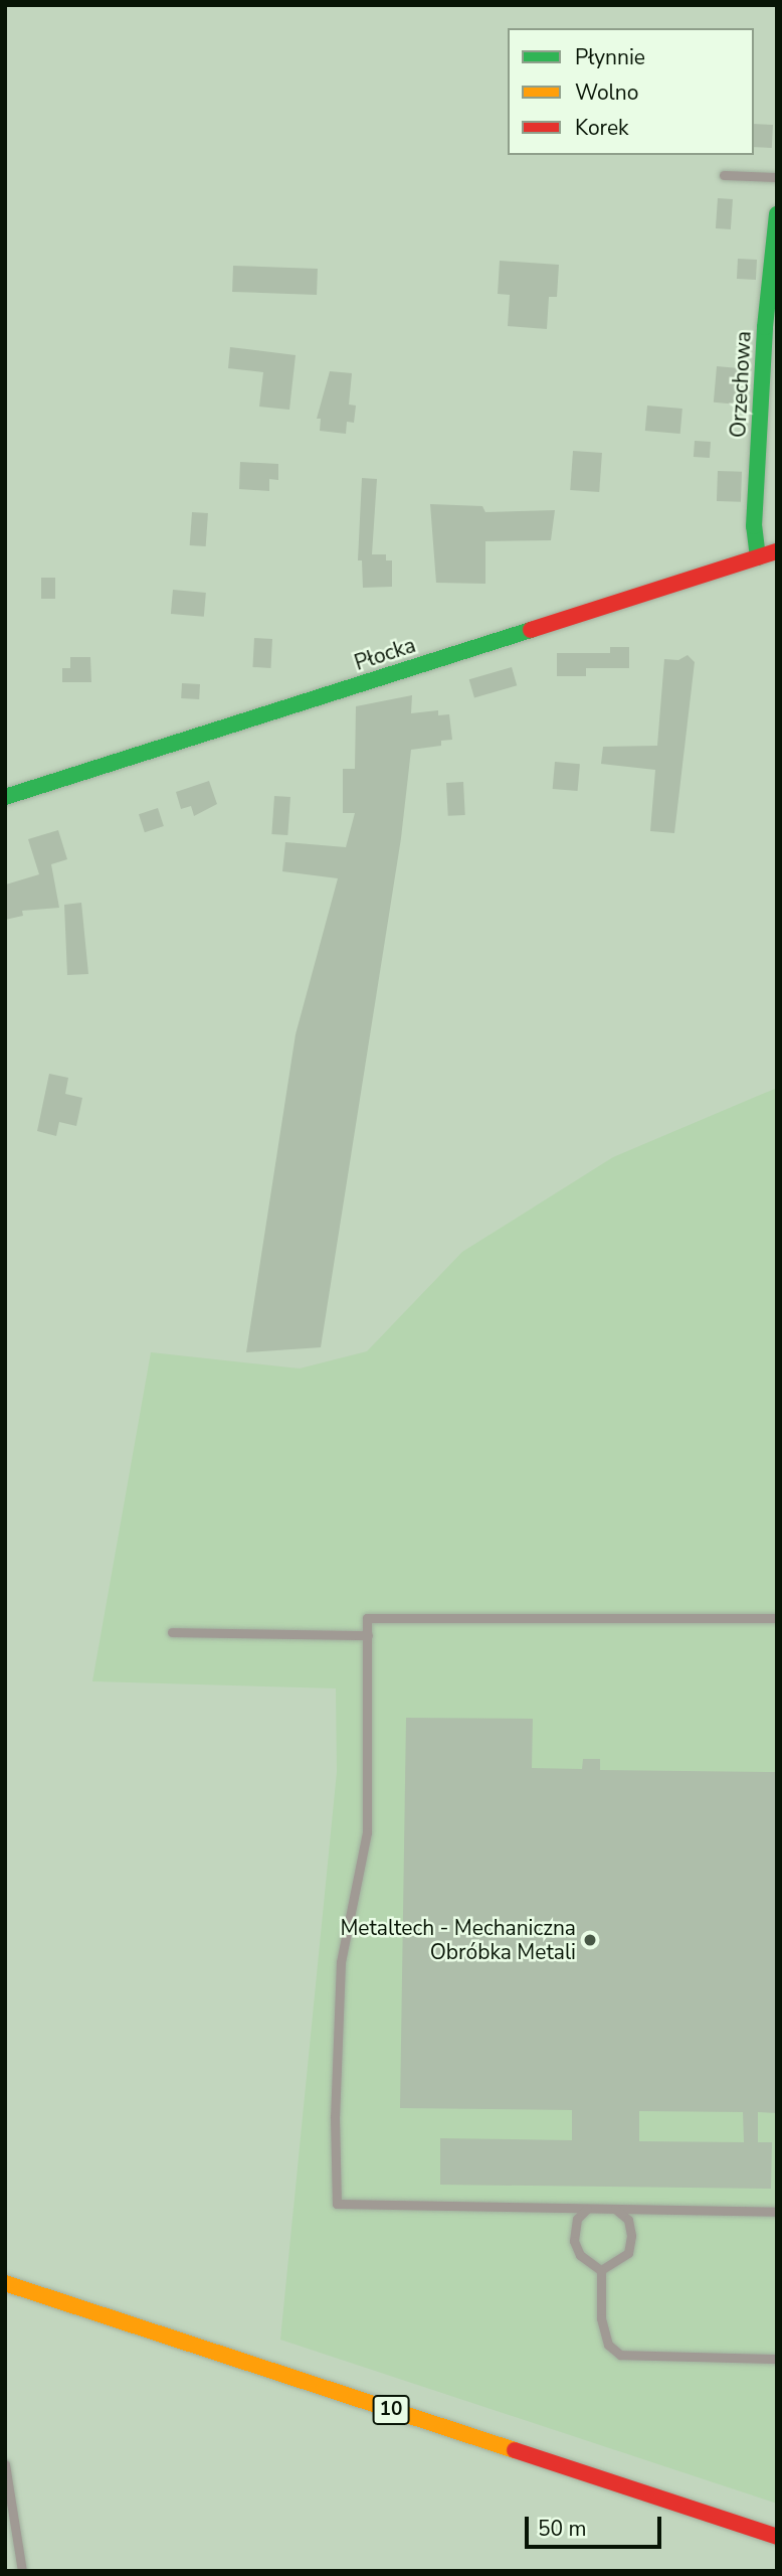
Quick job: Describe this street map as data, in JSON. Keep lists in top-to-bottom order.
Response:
{
  "streets": {
    "street": ["Orzechowa", "Płocka", "10"]
  },
  "crossings": [
    ["Orzechowa", "Płocka"]
  ],
  "places": ["Metaltech - Mechaniczna Obróbka Metali"],
  "legend": ["Płynnie", "Wolno", "Korek"],
  "scale_bar": "50 m"
}
